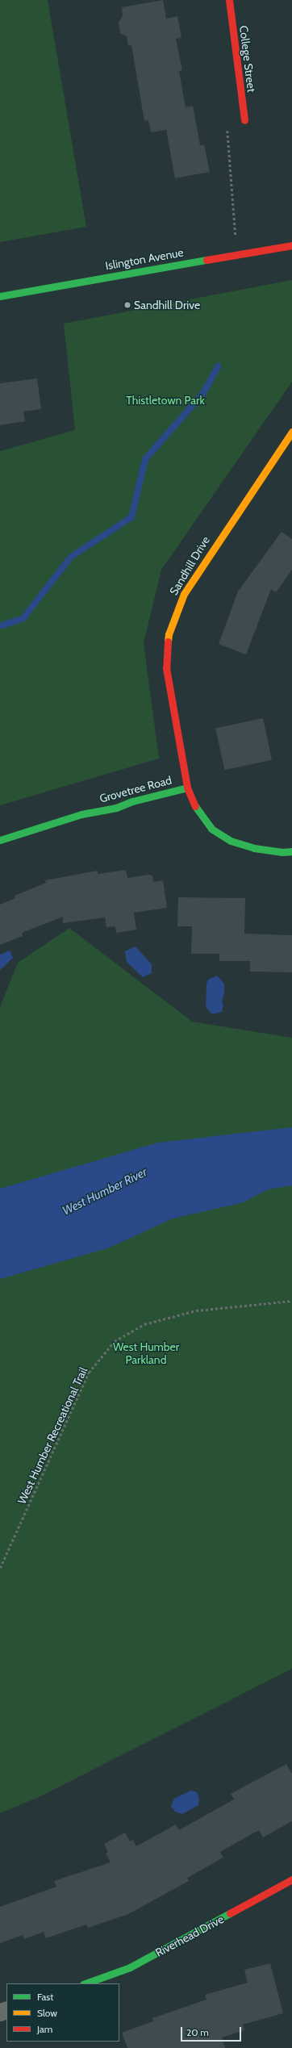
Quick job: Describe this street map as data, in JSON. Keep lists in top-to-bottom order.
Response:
{
  "streets": {
    "street": [
      "College Street",
      "Islington Avenue",
      "Sandhill Drive",
      "Grovetree Road",
      "Riverhead Drive"
    ],
    "path": ["West Humber Recreational Trail"]
  },
  "crossings": [
    ["Sandhill Drive", "Grovetree Road"]
  ],
  "water": ["West Humber River"],
  "parks": ["Thistletown Park", "West Humber Parkland"],
  "places": ["Sandhill Drive"],
  "legend": ["Fast", "Slow", "Jam"],
  "scale_bar": "20 m"
}
